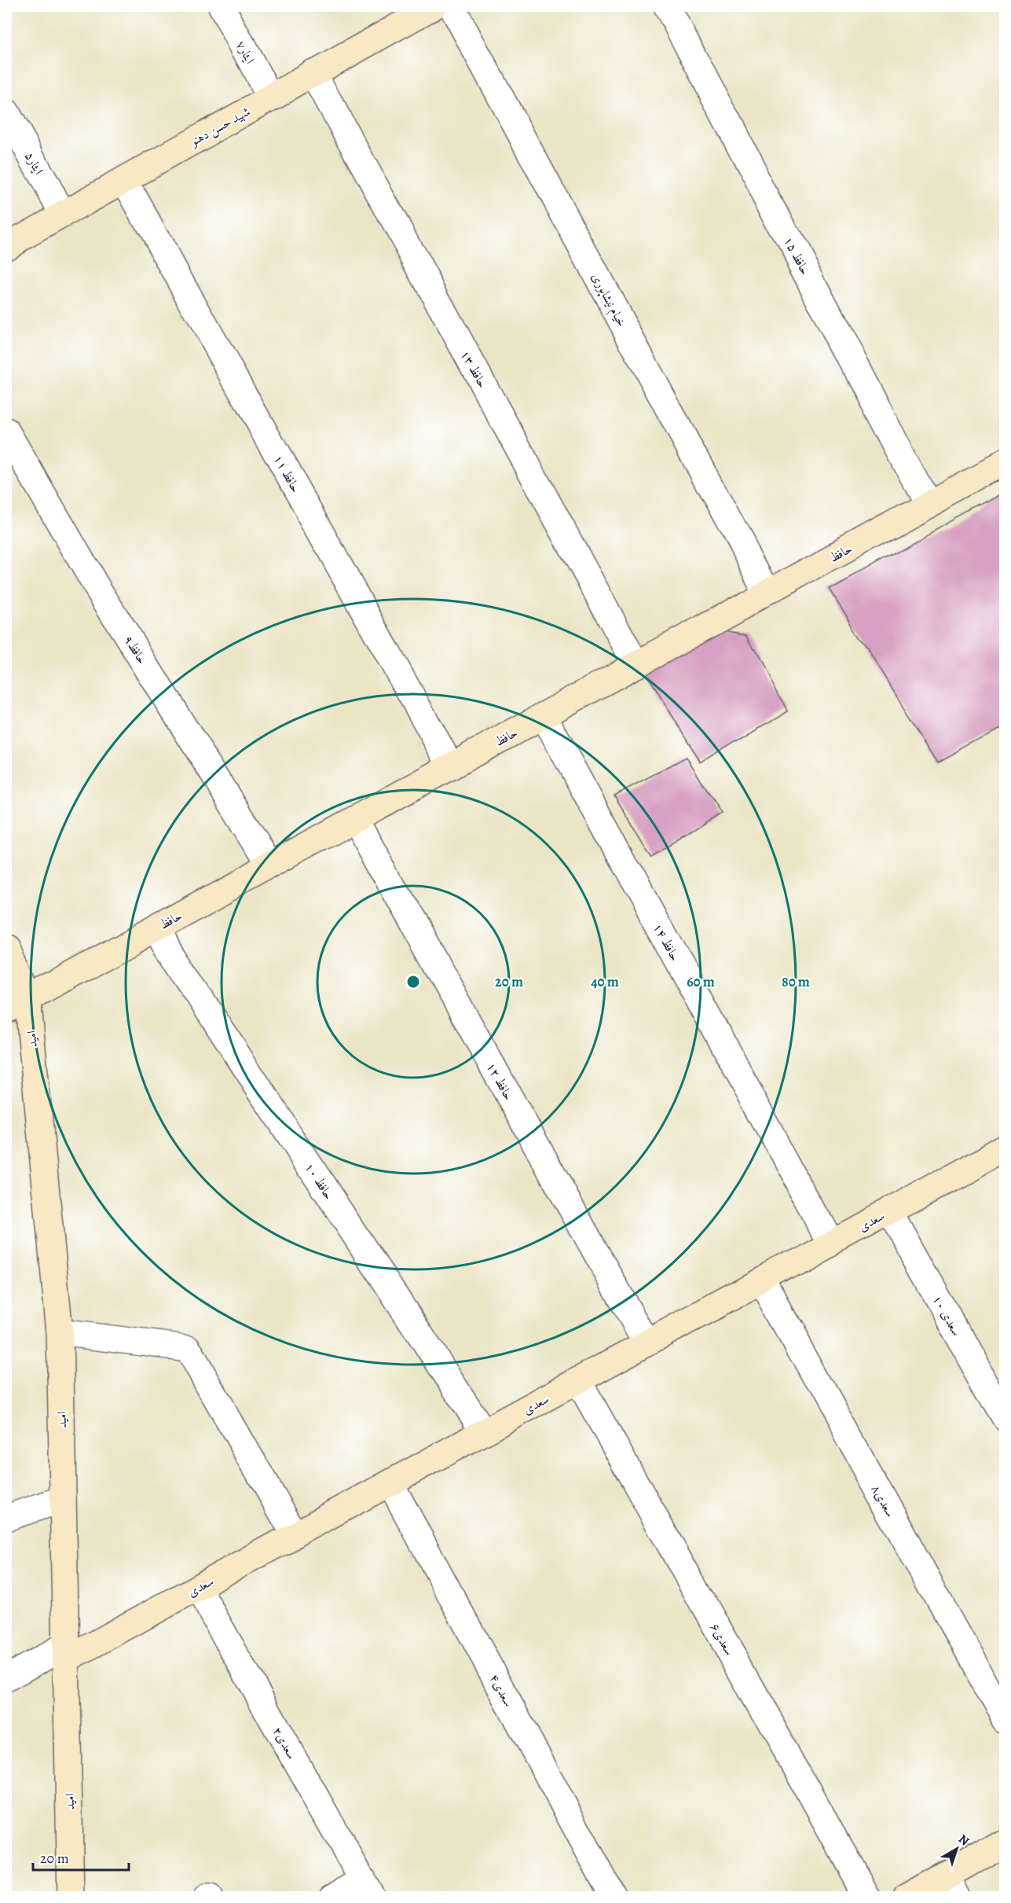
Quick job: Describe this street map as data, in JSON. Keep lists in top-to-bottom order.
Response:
{
  "streets": {
    "street": [
      "ایثار۷",
      "شهید حسن دهنو",
      "ایثار۵",
      "حافظ ۱۵",
      "خیام نیشاپوری",
      "حافظ ۱۳",
      "حافظ ۱۱",
      "حافظ",
      "حافظ۹",
      "حافظ ۱۴",
      "امید",
      "حافظ ۱۲",
      "حافظ ۱۰",
      "سعدی",
      "سعدی ۱۰",
      "سعدی۸",
      "سعدی۶",
      "سعدی۴",
      "سعدی۲"
    ]
  },
  "crossings": [
    ["ایثار۷", "شهید حسن دهنو"],
    ["شهید حسن دهنو", "ایثار۵"],
    ["شهید حسن دهنو", "حافظ ۱۳"],
    ["شهید حسن دهنو", "حافظ ۱۱"],
    ["حافظ ۱۵", "حافظ"],
    ["خیام نیشاپوری", "حافظ"],
    ["حافظ ۱۳", "حافظ"],
    ["حافظ ۱۱", "حافظ"],
    ["حافظ", "حافظ۹"],
    ["حافظ", "حافظ ۱۴"],
    ["حافظ", "امید"],
    ["حافظ", "حافظ ۱۲"],
    ["حافظ", "حافظ ۱۰"],
    ["حافظ ۱۴", "سعدی"],
    ["امید", "سعدی"],
    ["حافظ ۱۲", "سعدی"],
    ["حافظ ۱۰", "سعدی"],
    ["سعدی", "سعدی ۱۰"],
    ["سعدی", "سعدی۸"],
    ["سعدی", "سعدی۶"],
    ["سعدی", "سعدی۴"],
    ["سعدی", "سعدی۲"]
  ],
  "scale_bar": "20 m",
  "north": "top right",
  "rings": [
    "20 m",
    "40 m",
    "60 m",
    "80 m"
  ]
}
